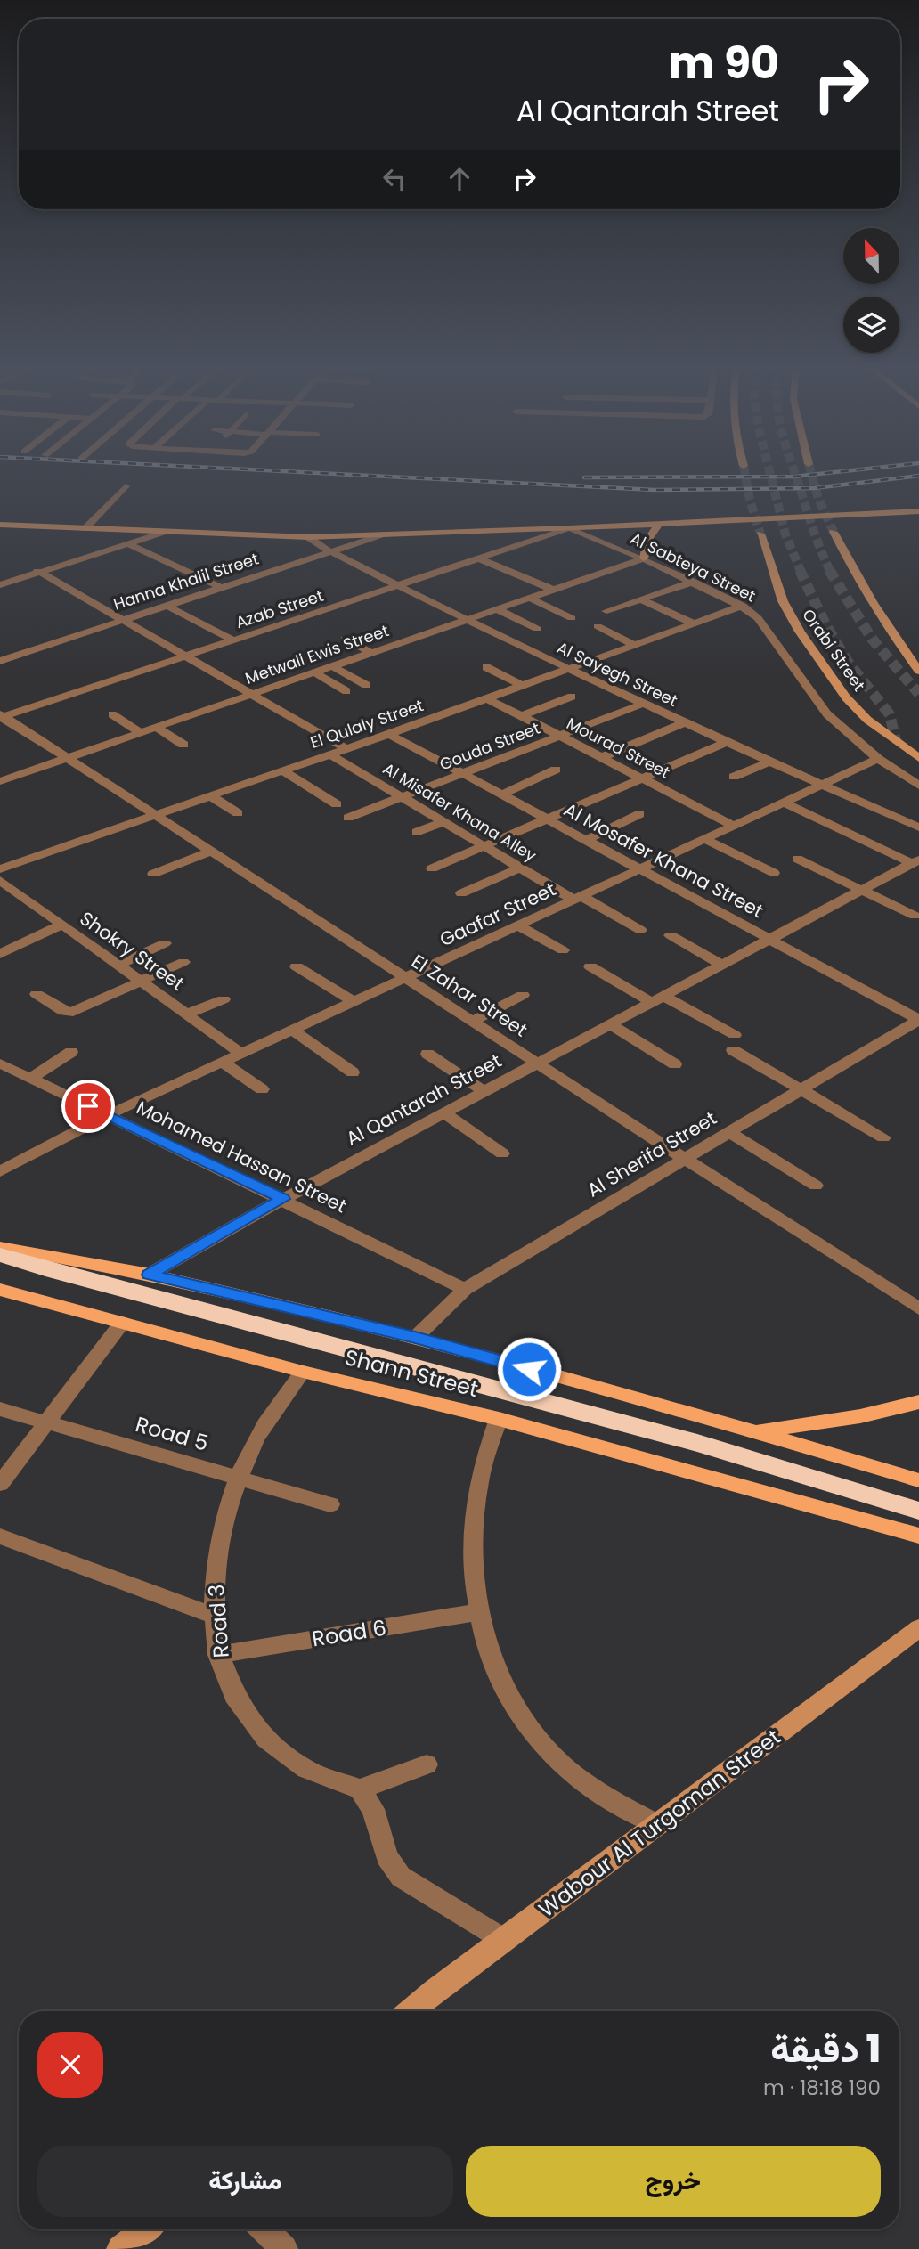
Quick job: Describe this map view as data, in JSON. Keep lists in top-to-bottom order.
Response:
{
  "streets": {
    "main road": ["Shann Street"],
    "street": [
      "Al Sabteya Street",
      "Hanna Khalil Street",
      "Azab Street",
      "Orabi Street",
      "Metwali Ewis Street",
      "Al Sayegh Street",
      "El Qulaly Street",
      "Gouda Street",
      "Mourad Street",
      "Al Misafer Khana Alley",
      "Al Mosafer Khana Street",
      "Gaafar Street",
      "Shokry Street",
      "El Zahar Street",
      "Al Qantarah Street",
      "Al Sherifa Street",
      "Mohamed Hassan Street",
      "Road 5",
      "Road 3",
      "Road 6",
      "Wabour Al Turgoman Street"
    ]
  },
  "crossings": [
    ["Al Sabteya Street", "Hanna Khalil Street"],
    ["Al Sabteya Street", "Azab Street"],
    ["Al Sabteya Street", "Metwali Ewis Street"],
    ["Al Sabteya Street", "Al Sayegh Street"],
    ["Al Sabteya Street", "El Qulaly Street"],
    ["Al Sabteya Street", "Gaafar Street"],
    ["Hanna Khalil Street", "Al Sayegh Street"],
    ["Azab Street", "Al Sayegh Street"],
    ["Azab Street", "El Zahar Street"],
    ["Metwali Ewis Street", "Al Sayegh Street"],
    ["Metwali Ewis Street", "El Zahar Street"],
    ["Al Sayegh Street", "El Qulaly Street"],
    ["Al Sayegh Street", "Gouda Street"],
    ["Al Sayegh Street", "Gaafar Street"],
    ["El Qulaly Street", "Mourad Street"],
    ["El Qulaly Street", "Al Misafer Khana Alley"],
    ["El Qulaly Street", "Al Mosafer Khana Street"],
    ["El Qulaly Street", "El Zahar Street"],
    ["Gouda Street", "Mourad Street"],
    ["Gouda Street", "Al Misafer Khana Alley"],
    ["Gouda Street", "Al Mosafer Khana Street"],
    ["Mourad Street", "Gaafar Street"],
    ["Al Misafer Khana Alley", "Gaafar Street"],
    ["Al Mosafer Khana Street", "Gaafar Street"],
    ["Al Mosafer Khana Street", "Al Qantarah Street"],
    ["Al Mosafer Khana Street", "Al Sherifa Street"],
    ["Gaafar Street", "Shokry Street"],
    ["Gaafar Street", "El Zahar Street"],
    ["Gaafar Street", "Mohamed Hassan Street"],
    ["El Zahar Street", "Al Qantarah Street"],
    ["El Zahar Street", "Al Sherifa Street"],
    ["Al Qantarah Street", "Mohamed Hassan Street"],
    ["Al Qantarah Street", "Shann Street"],
    ["Al Sherifa Street", "Mohamed Hassan Street"],
    ["Al Sherifa Street", "Shann Street"],
    ["Shann Street", "Road 3"],
    ["Road 5", "Road 3"],
    ["Road 3", "Road 6"]
  ],
  "north": "top",
  "page": {
    "turn": ["90 m", "Al Qantarah Street"],
    "heading": ["1 دقيقة", "190 m · 18:18"],
    "buttons": ["خروج", "مشاركة"]
  }
}
